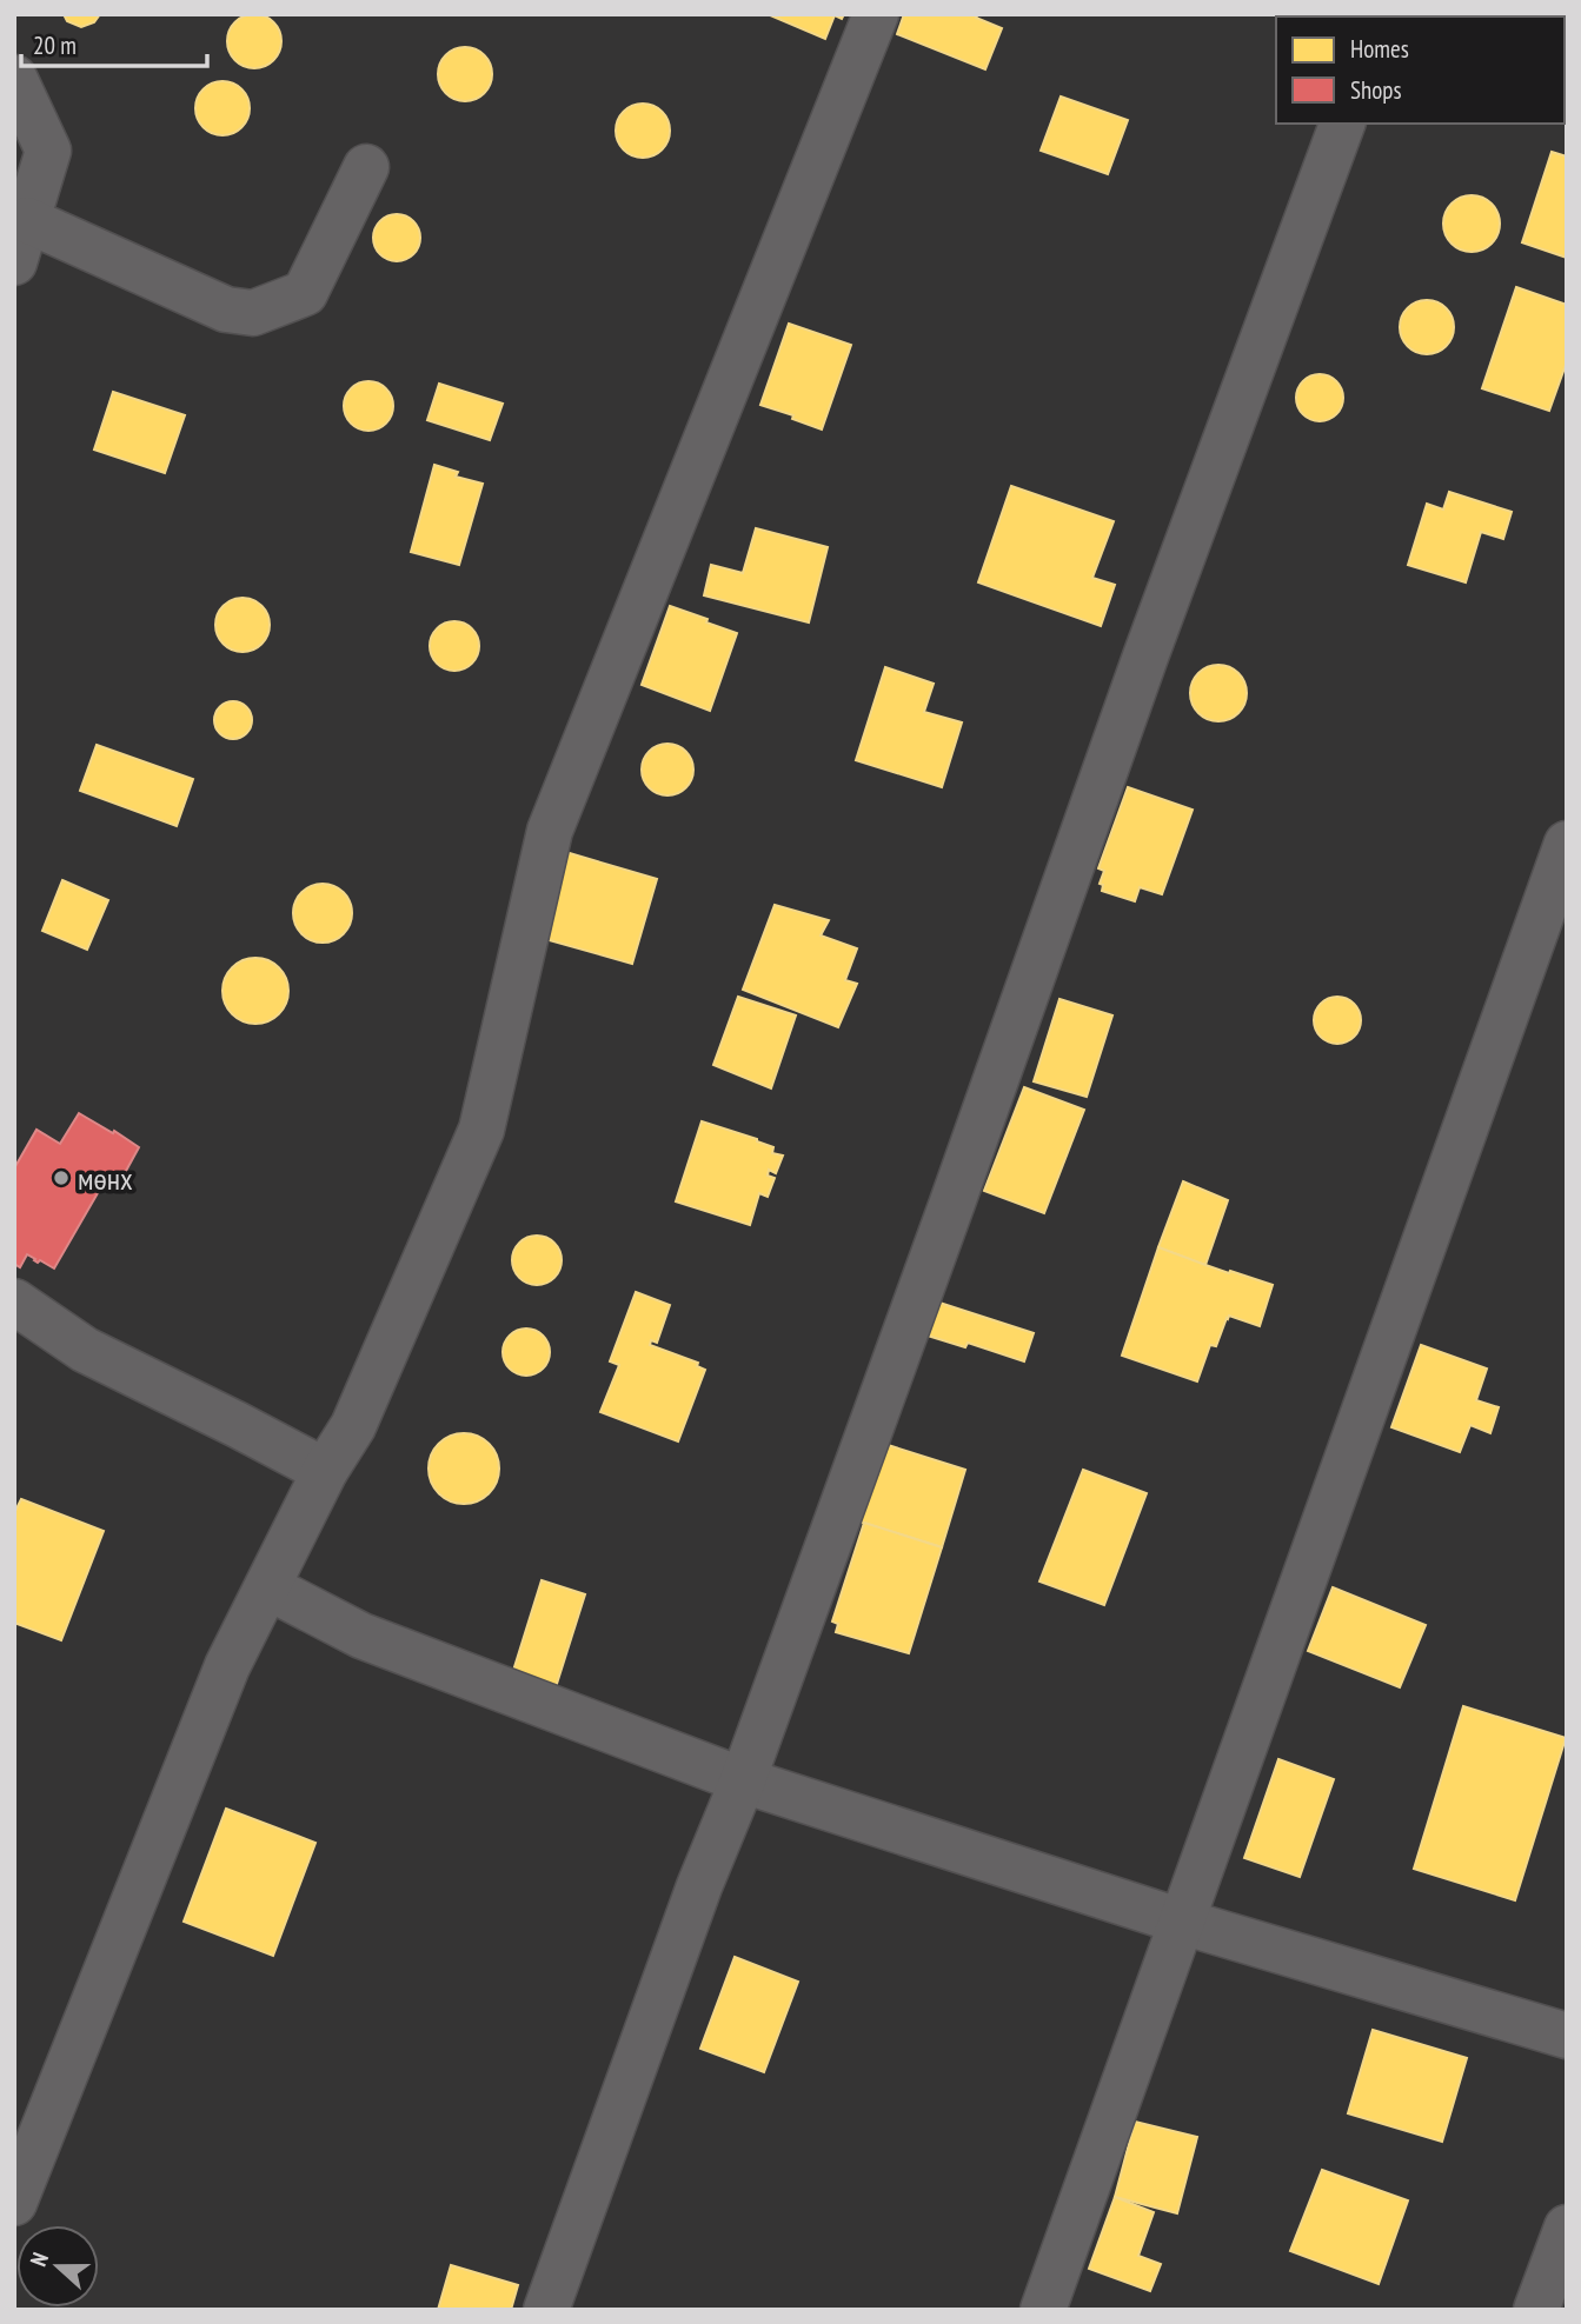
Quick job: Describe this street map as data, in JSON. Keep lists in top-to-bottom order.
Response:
{
  "places": ["мөнх"],
  "legend": ["Homes", "Shops"],
  "scale_bar": "20 m",
  "north": "left"
}
